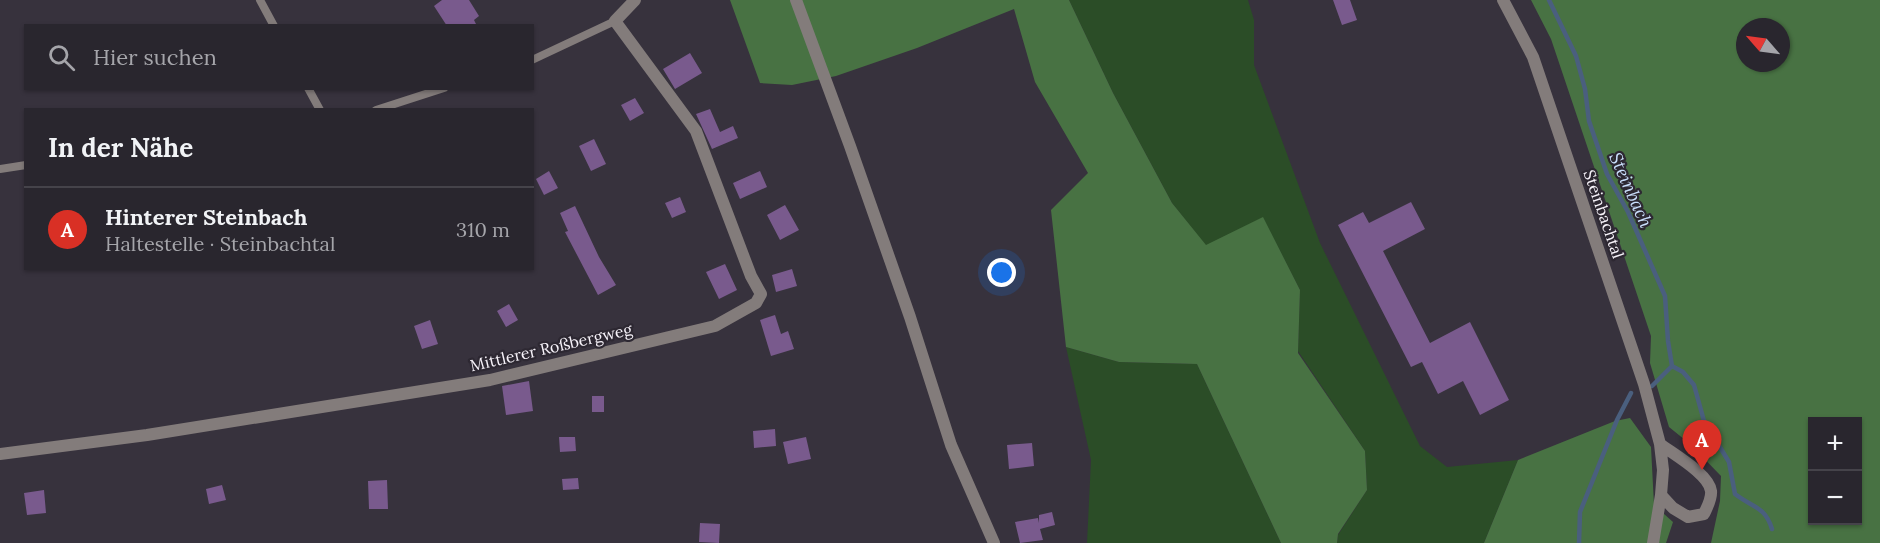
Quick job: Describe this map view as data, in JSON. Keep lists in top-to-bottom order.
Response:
{
  "streets": {
    "street": ["Steinbachtal", "Mittlerer Roßbergweg"]
  },
  "water": ["Steinbach"],
  "north": "top left",
  "page": {
    "search": "Hier suchen",
    "heading": "In der Nähe",
    "list": [
      {
        "mark": "A",
        "name": "Hinterer Steinbach",
        "note": "Haltestelle · Steinbachtal",
        "value": "310 m"
      }
    ],
    "map_buttons": ["+", "−"],
    "pins": "A"
  }
}
